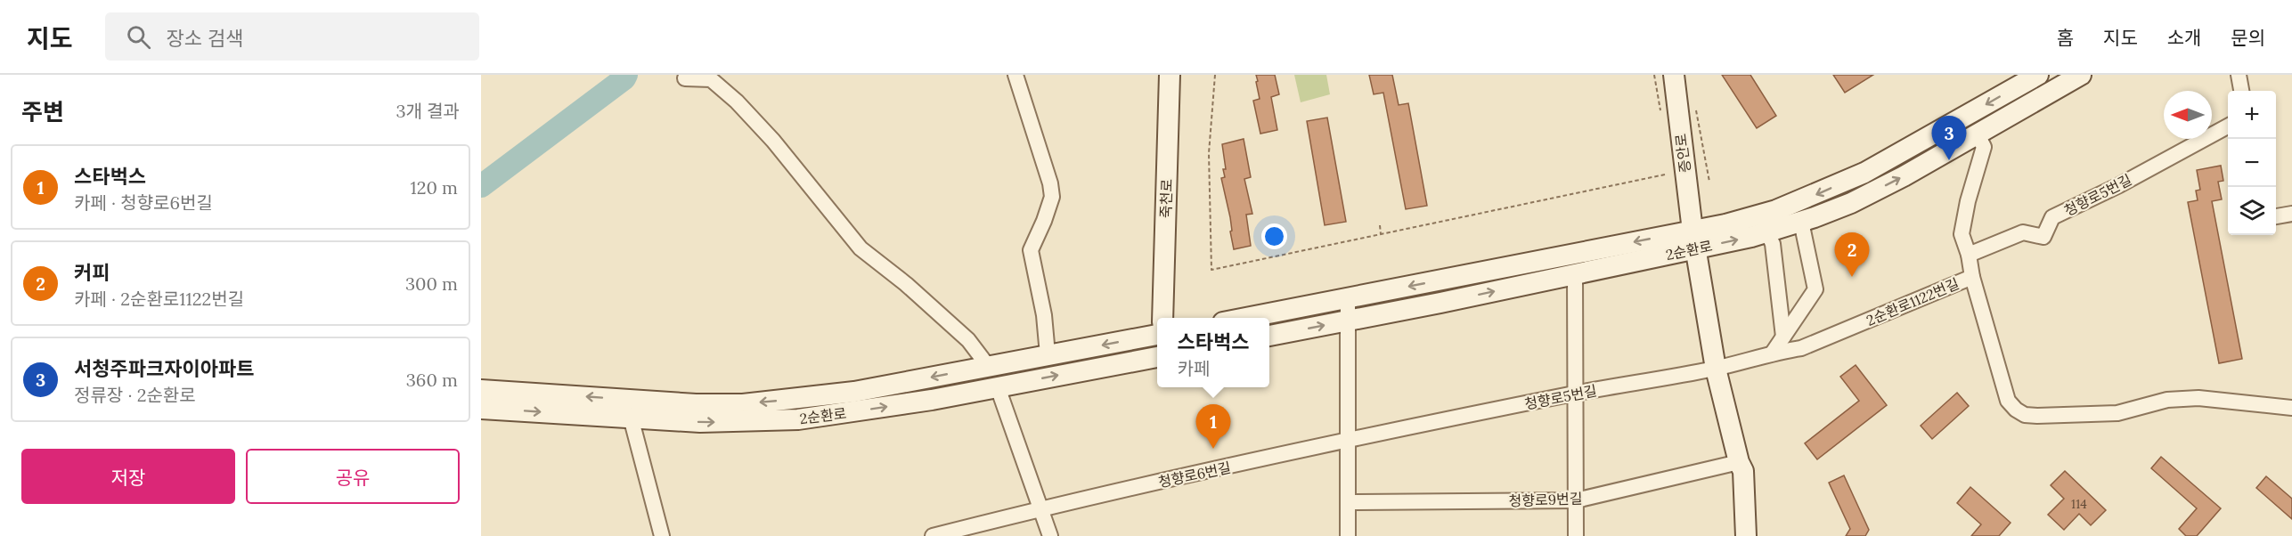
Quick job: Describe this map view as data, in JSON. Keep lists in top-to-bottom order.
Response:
{
  "streets": {
    "main road": ["증안로", "죽천로", "2순환로"],
    "street": [
      "청향로5번길",
      "2순환로1122번길",
      "청향로6번길",
      "청향로9번길"
    ]
  },
  "crossings": [
    ["증안로", "청향로5번길"],
    ["증안로", "2순환로"],
    ["증안로", "청향로9번길"],
    ["청향로5번길", "2순환로1122번길"],
    ["청향로5번길", "청향로6번길"],
    ["2순환로", "2순환로1122번길"]
  ],
  "house_numbers": ["114"],
  "north": "left",
  "page": {
    "header": "지도",
    "search": "장소 검색",
    "nav": [
      "홈",
      "지도",
      "소개",
      "문의"
    ],
    "heading": ["주변", "3개 결과"],
    "map_buttons": ["+", "−"],
    "pins": ["3", "2", "1"],
    "list": [
      {
        "mark": "1",
        "name": "스타벅스",
        "note": "카페 · 청향로6번길",
        "value": "120 m"
      },
      {
        "mark": "2",
        "name": "커피",
        "note": "카페 · 2순환로1122번길",
        "value": "300 m"
      },
      {
        "mark": "3",
        "name": "서청주파크자이아파트",
        "note": "정류장 · 2순환로",
        "value": "360 m"
      }
    ],
    "popup": ["스타벅스", "카페"],
    "buttons": ["저장", "공유"]
  }
}
